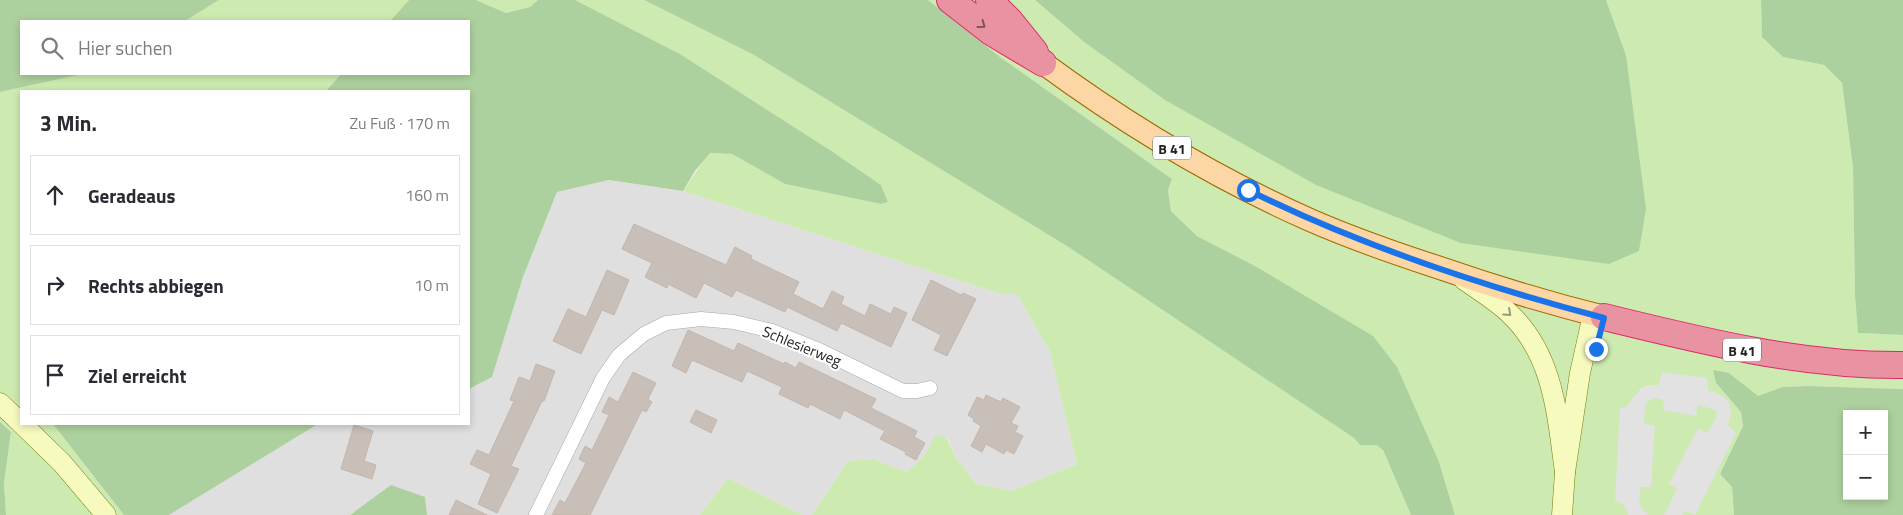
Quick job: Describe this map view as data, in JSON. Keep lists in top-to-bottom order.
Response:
{
  "streets": {
    "highway": ["B 41"],
    "street": ["Schlesierweg"]
  },
  "page": {
    "search": "Hier suchen",
    "heading": ["3 Min.", "Zu Fuß · 170 m"],
    "list": [
      ["Geradeaus", "160 m"],
      ["Rechts abbiegen", "10 m"],
      "Ziel erreicht"
    ],
    "map_buttons": ["+", "−"]
  }
}
